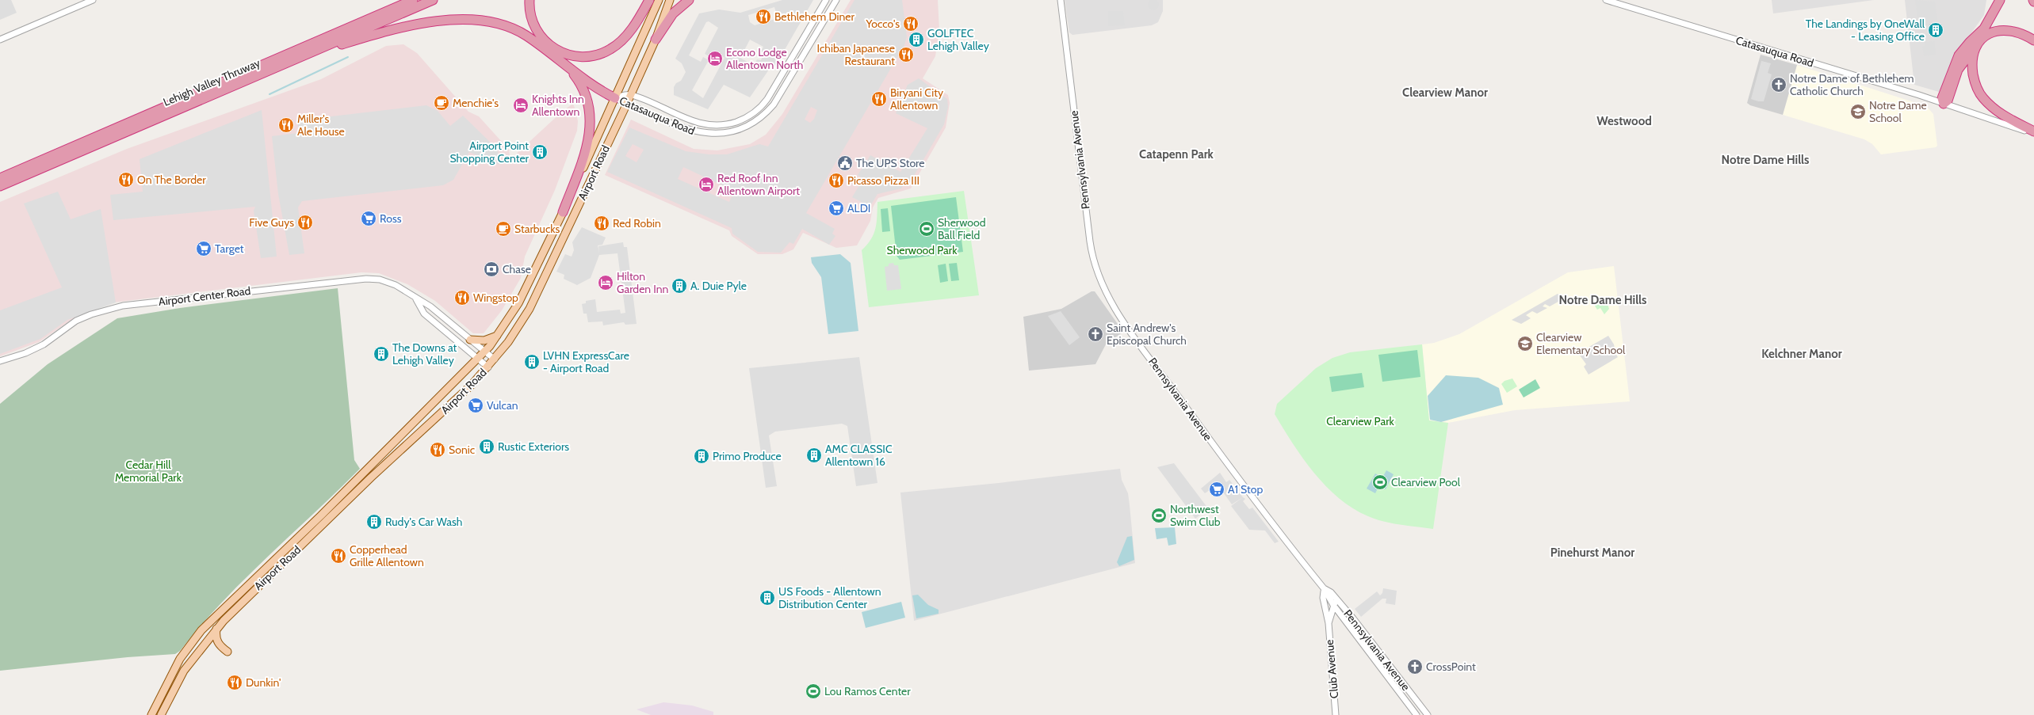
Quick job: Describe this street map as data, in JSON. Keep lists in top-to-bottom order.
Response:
{
  "streets": {
    "highway": ["Lehigh Valley Thruway"],
    "main road": ["Airport Road"],
    "street": [
      "Catasauqua Road",
      "Pennsylvania Avenue",
      "Airport Center Road",
      "Club Avenue"
    ]
  },
  "crossings": [
    ["Catasauqua Road", "Airport Road"],
    ["Pennsylvania Avenue", "Club Avenue"],
    ["Airport Road", "Airport Center Road"]
  ],
  "districts": [
    "Clearview Manor",
    "Westwood",
    "Catapenn Park",
    "Notre Dame Hills",
    "Notre Dame Hills",
    "Kelchner Manor",
    "Pinehurst Manor"
  ],
  "parks": ["Sherwood Park", "Clearview Park", "Cedar Hill Memorial Park"],
  "places": {
    "restaurant": [
      "Bethlehem Diner",
      "Yocco's",
      "Ichiban Japanese Restaurant",
      "Biryani City Allentown",
      "Miller's Ale House",
      "On The Border",
      "Picasso Pizza III",
      "Five Guys",
      "Red Robin",
      "Wingstop",
      "Sonic",
      "Copperhead Grille Allentown",
      "Dunkin'"
    ],
    "building": [
      "The Landings by OneWall - Leasing Office",
      "GOLFTEC Lehigh Valley",
      "Airport Point Shopping Center",
      "A. Duie Pyle",
      "The Downs at Lehigh Valley",
      "LVHN ExpressCare - Airport Road",
      "Rustic Exteriors",
      "AMC CLASSIC Allentown 16",
      "Primo Produce",
      "Rudy's Car Wash",
      "US Foods - Allentown Distribution Center"
    ],
    "hotel": [
      "Econo Lodge Allentown North",
      "Knights Inn Allentown",
      "Red Roof Inn Allentown Airport",
      "Hilton Garden Inn"
    ],
    "church": ["Notre Dame of Bethlehem Catholic Church", "Saint Andrew's Episcopal Church", "CrossPoint"],
    "cafe": ["Menchie's", "Starbucks"],
    "school or university": ["Notre Dame School", "Clearview Elementary School"],
    "public building": ["The UPS Store"],
    "supermarket": [
      "ALDI",
      "Ross",
      "Target",
      "Vulcan",
      "A1 Stop"
    ],
    "sports": [
      "Sherwood Ball Field",
      "Clearview Pool",
      "Northwest Swim Club",
      "Lou Ramos Center"
    ],
    "bank": ["Chase"]
  }
}
